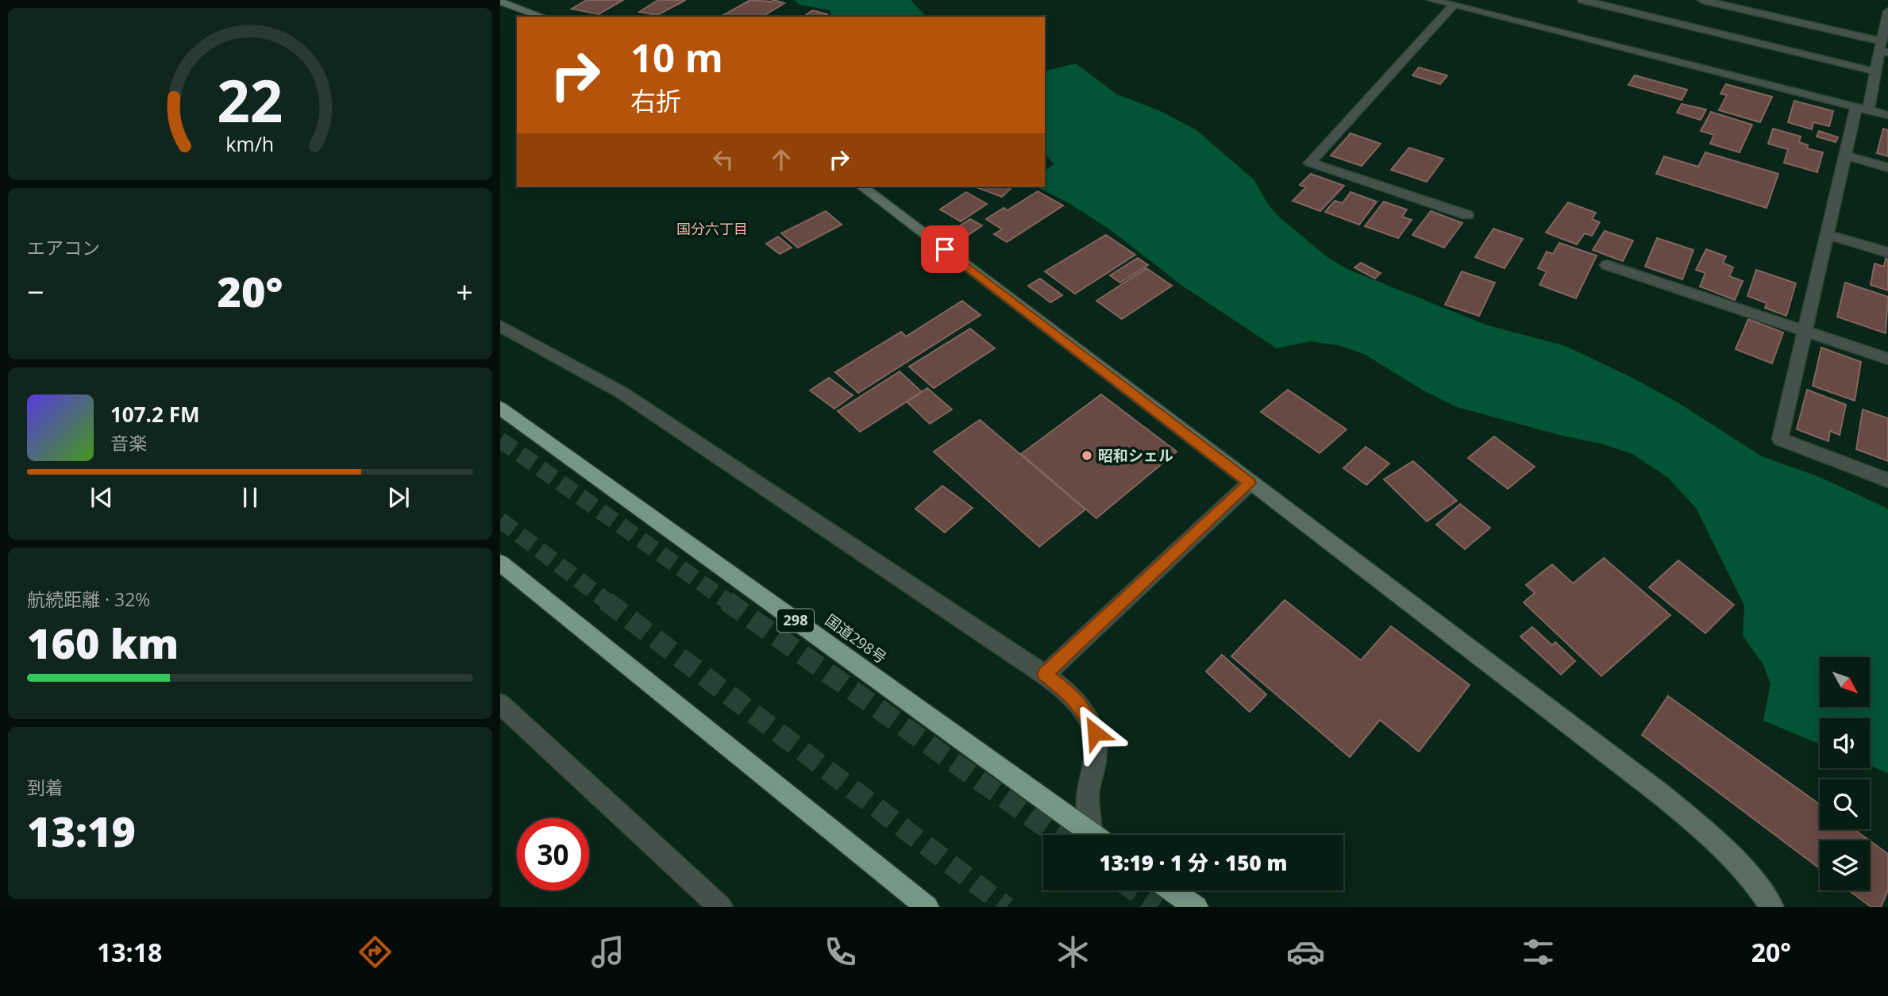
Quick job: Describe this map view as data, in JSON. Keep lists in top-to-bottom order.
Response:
{
  "streets": {
    "highway": ["298", "国道298号"]
  },
  "districts": ["国分六丁目"],
  "places": ["昭和シェル"],
  "north": "bottom right",
  "page": {
    "turn": ["10 m", "右折"],
    "tile": [
      "エアコン",
      ["航続距離 · 32%", "160 km"],
      ["到着", "13:19"]
    ],
    "heat": ["−", "20°", "+"],
    "song": ["107.2 FM", "音楽"],
    "limit": "30",
    "trip": "13:19 · 1 分 · 150 m",
    "tabs": ["13:18", "20°"],
    "gauge": ["22", "km/h"]
  }
}
